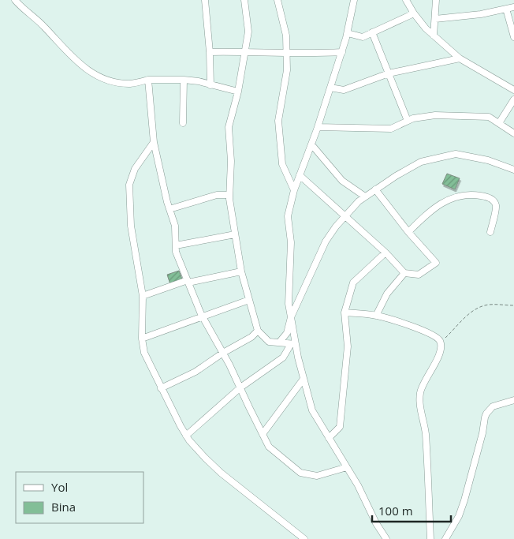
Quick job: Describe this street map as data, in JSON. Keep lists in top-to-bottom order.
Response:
{
  "legend": ["Yol", "Bina"],
  "scale_bar": "100 m"
}
